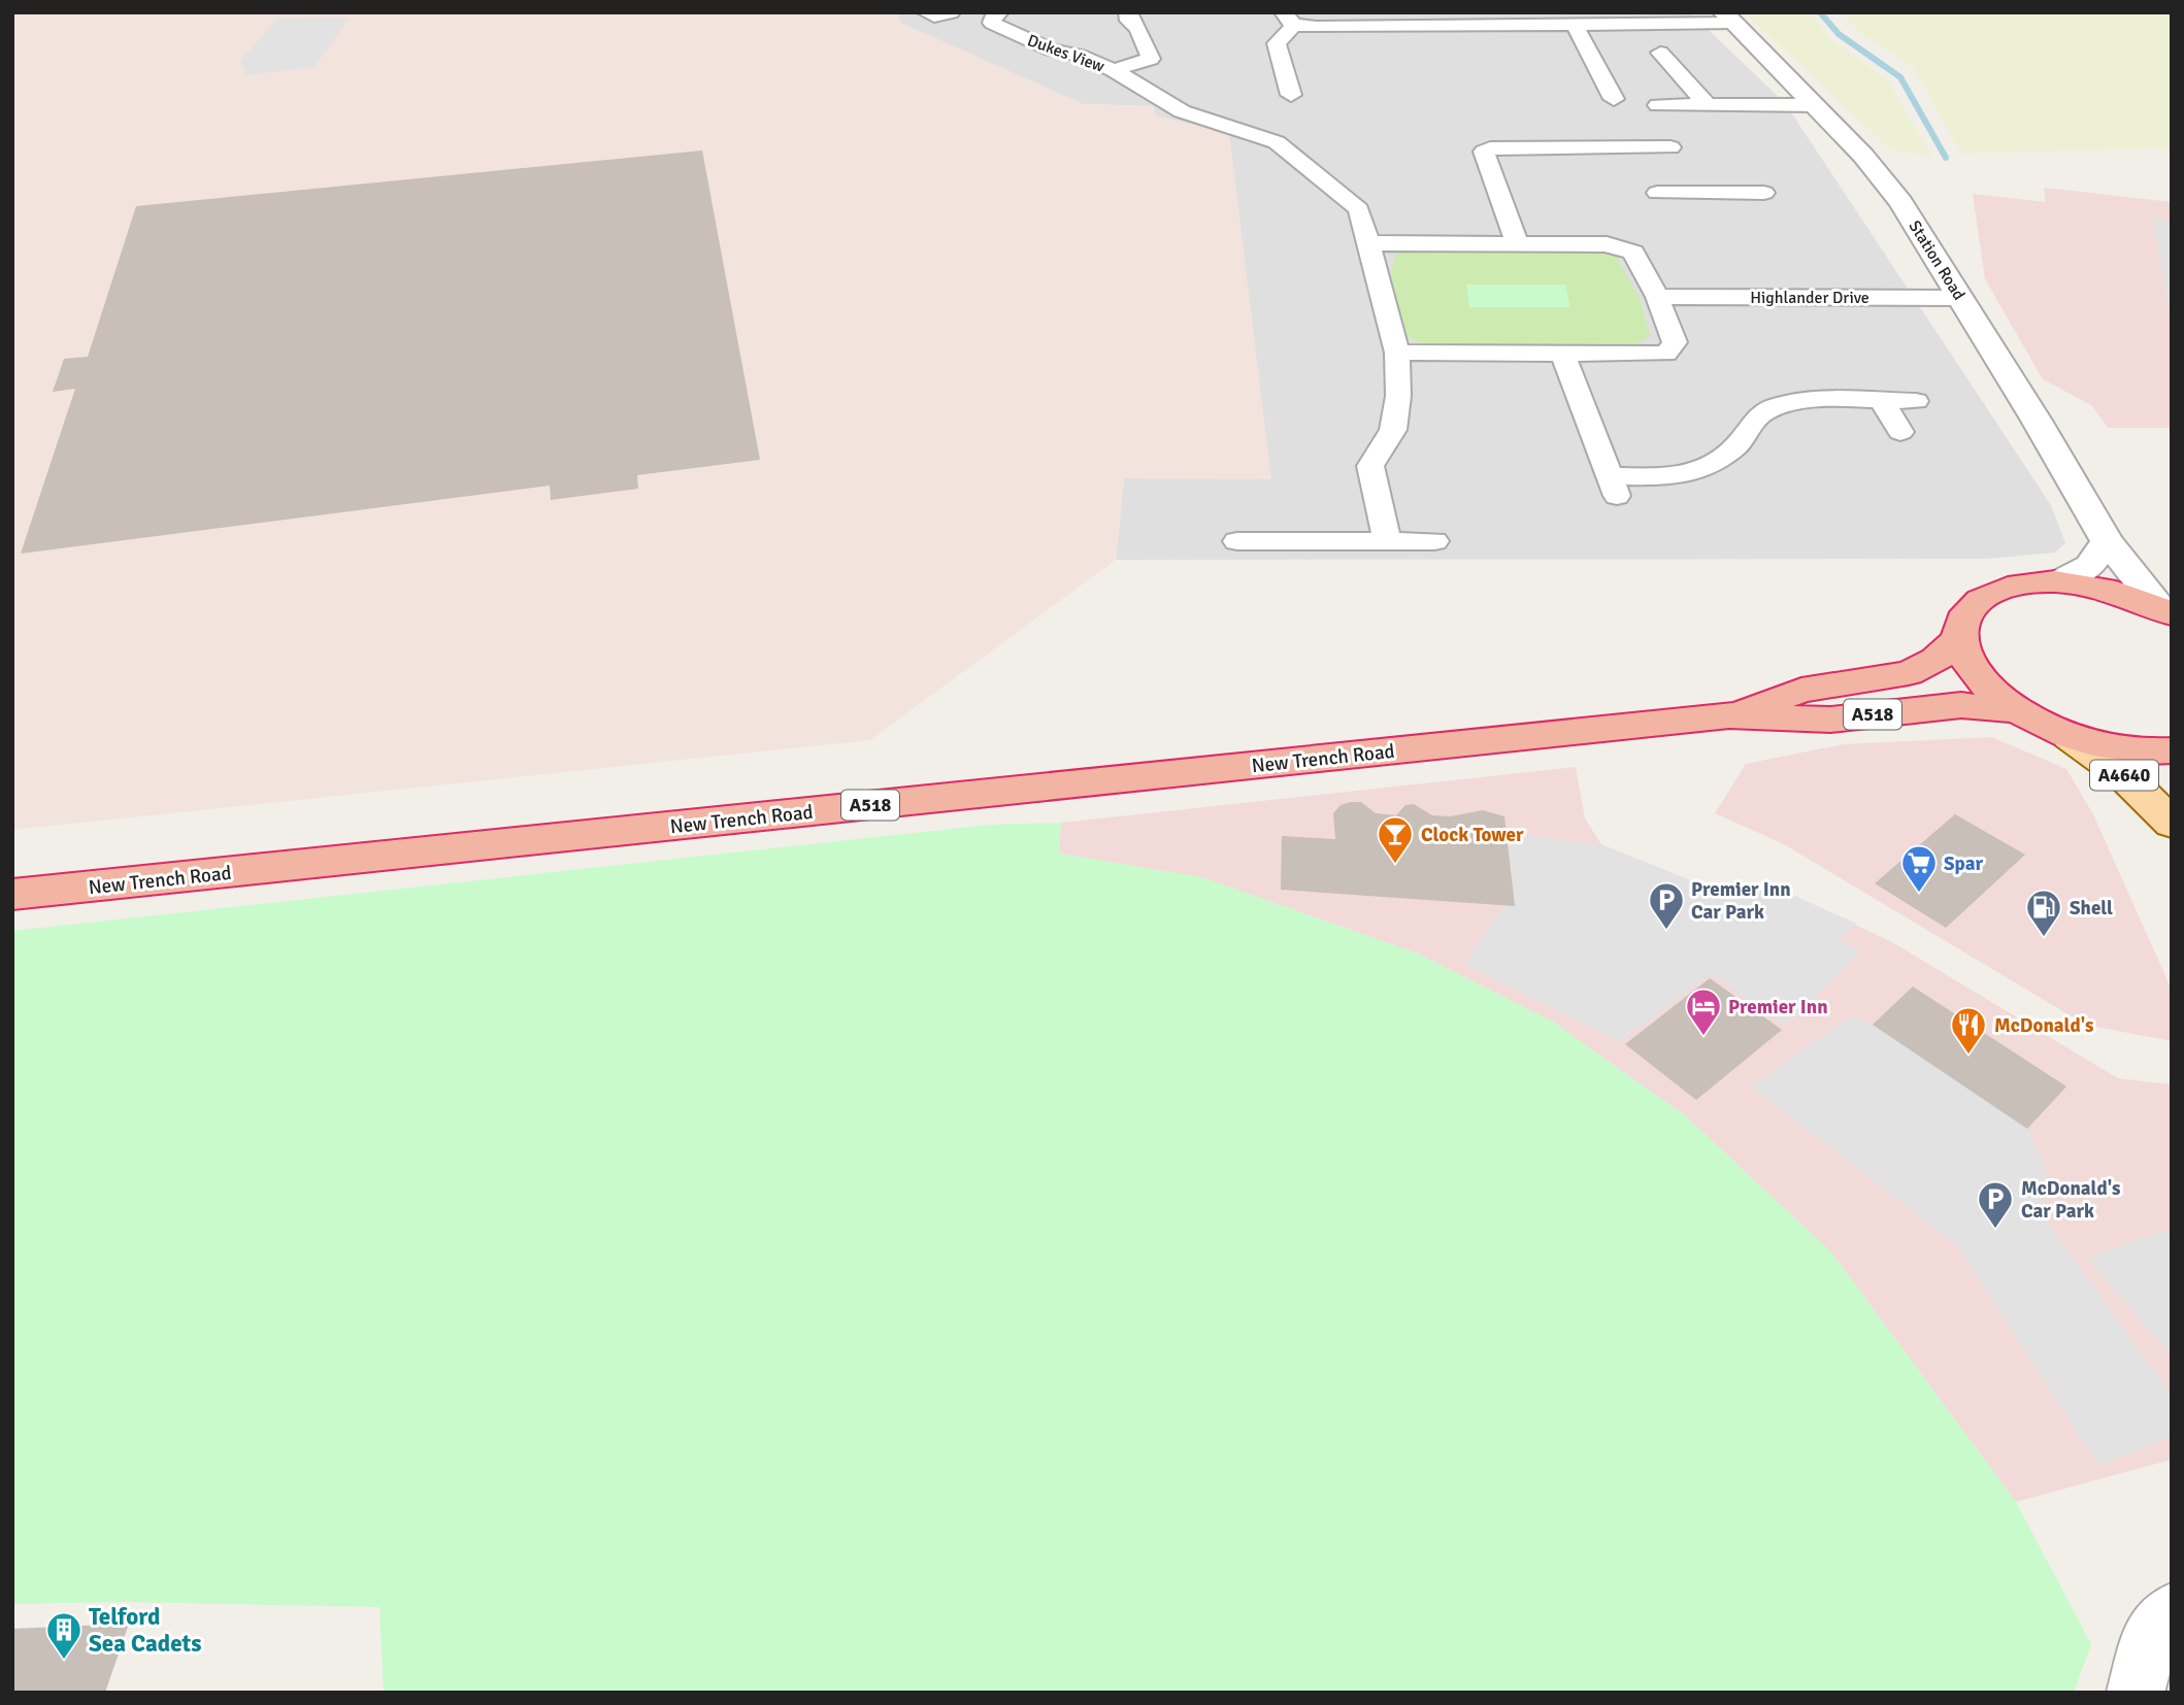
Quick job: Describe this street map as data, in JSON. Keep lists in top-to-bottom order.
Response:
{
  "streets": {
    "highway": ["A518", "New Trench Road"],
    "main road": ["A4640"],
    "street": ["Dukes View", "Station Road", "Highlander Drive"]
  },
  "crossings": [
    ["Station Road", "Highlander Drive"]
  ],
  "places": {
    "bar": ["Clock Tower"],
    "supermarket": ["Spar"],
    "parking": ["Premier Inn Car Park", "McDonald's Car Park"],
    "fuel station": ["Shell"],
    "hotel": ["Premier Inn"],
    "restaurant": ["McDonald's"],
    "building": ["Telford Sea Cadets"]
  }
}
